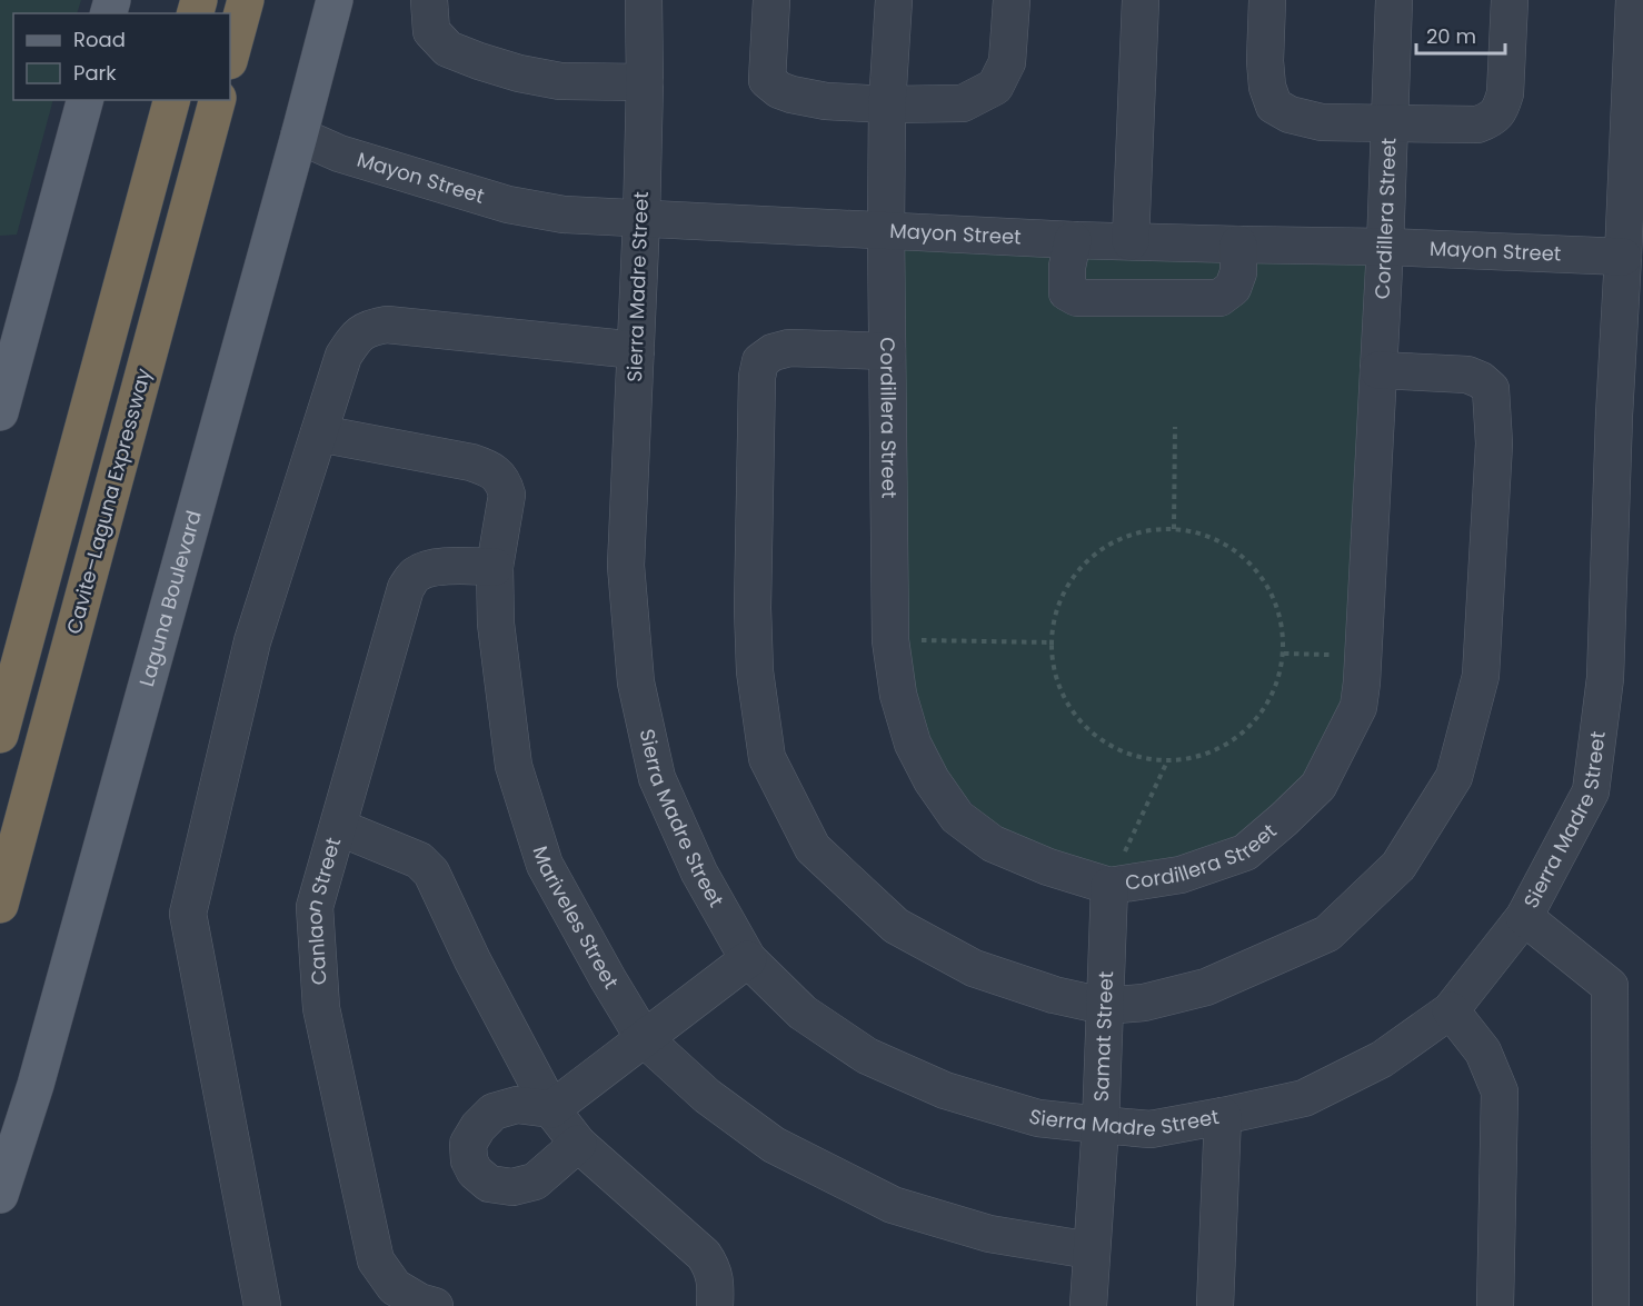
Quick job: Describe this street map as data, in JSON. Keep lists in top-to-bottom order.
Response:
{
  "streets": {
    "highway": ["Cavite–Laguna Expressway"],
    "main road": ["Laguna Boulevard"],
    "street": [
      "Mayon Street",
      "Cordillera Street",
      "Sierra Madre Street",
      "Canlaon Street",
      "Mariveles Street",
      "Samat Street"
    ]
  },
  "crossings": [
    ["Mayon Street", "Cordillera Street"],
    ["Mayon Street", "Sierra Madre Street"],
    ["Mayon Street", "Laguna Boulevard"],
    ["Cordillera Street", "Samat Street"],
    ["Sierra Madre Street", "Samat Street"],
    ["Canlaon Street", "Mariveles Street"],
    ["Mariveles Street", "Samat Street"]
  ],
  "legend": ["Road", "Park"],
  "scale_bar": "20 m"
}
